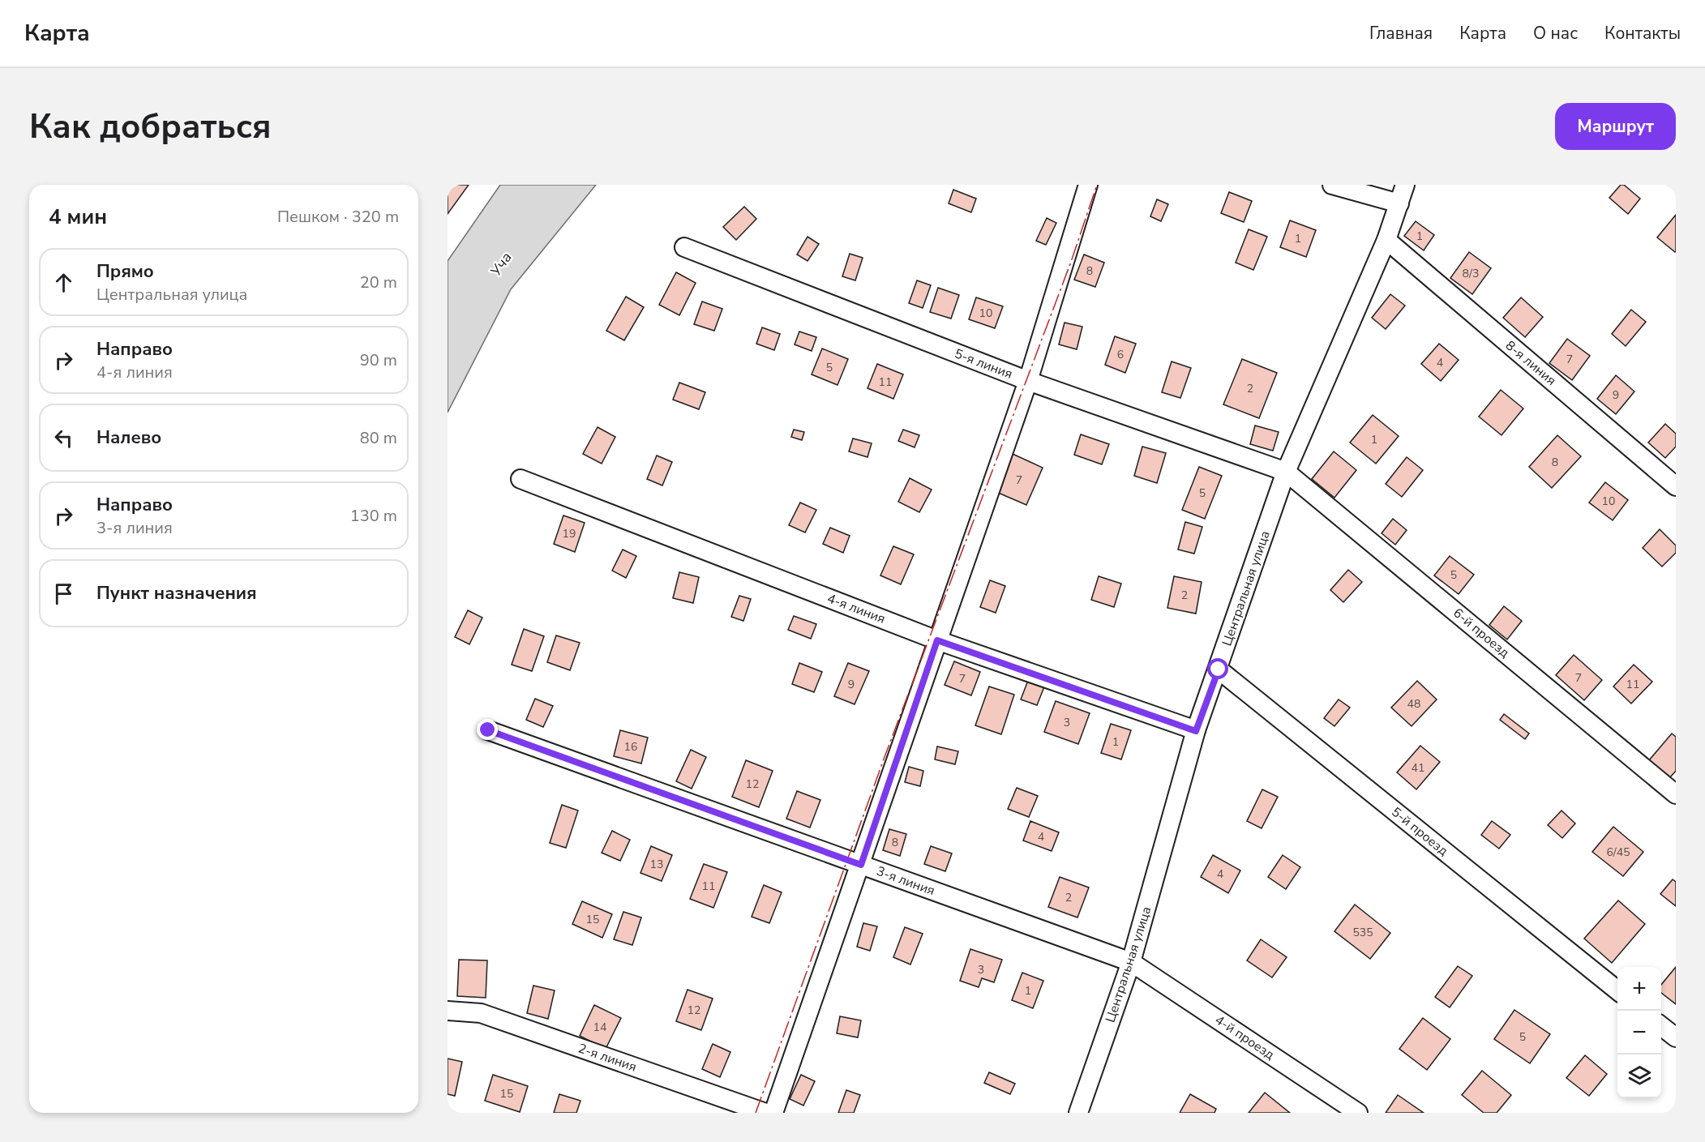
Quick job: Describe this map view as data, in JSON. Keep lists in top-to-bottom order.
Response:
{
  "streets": {
    "street": [
      "8-я линия",
      "5-я линия",
      "Центральная улица",
      "4-я линия",
      "6-й проезд",
      "5-й проезд",
      "3-я линия",
      "4-й проезд",
      "2-я линия"
    ]
  },
  "crossings": [
    ["8-я линия", "Центральная улица"],
    ["5-я линия", "Центральная улица"],
    ["5-я линия", "6-й проезд"],
    ["Центральная улица", "4-я линия"],
    ["Центральная улица", "6-й проезд"],
    ["Центральная улица", "5-й проезд"],
    ["Центральная улица", "3-я линия"],
    ["Центральная улица", "4-й проезд"],
    ["3-я линия", "4-й проезд"]
  ],
  "water": ["Уча"],
  "house_numbers": [
    "1",
    "1",
    "8",
    "8/3",
    "10",
    "6",
    "7",
    "4",
    "5",
    "11",
    "2",
    "9",
    "1",
    "8",
    "7",
    "5",
    "10",
    "19",
    "5",
    "2",
    "7",
    "7",
    "9",
    "11",
    "48",
    "3",
    "1",
    "16",
    "41",
    "12",
    "4",
    "8",
    "6/45",
    "13",
    "4",
    "11",
    "2",
    "15",
    "535",
    "3",
    "1",
    "12",
    "14",
    "5",
    "15"
  ],
  "page": {
    "header": "Карта",
    "nav": [
      "Главная",
      "Карта",
      "О нас",
      "Контакты"
    ],
    "buttons": "Маршрут",
    "title": "Как добраться",
    "heading": ["4 мин", "Пешком · 320 m"],
    "list": [
      ["Прямо", "Центральная улица", "20 m"],
      ["Направо", "4-я линия", "90 m"],
      ["Налево", "80 m"],
      ["Направо", "3-я линия", "130 m"],
      "Пункт назначения"
    ],
    "map_buttons": ["+", "−"]
  }
}
